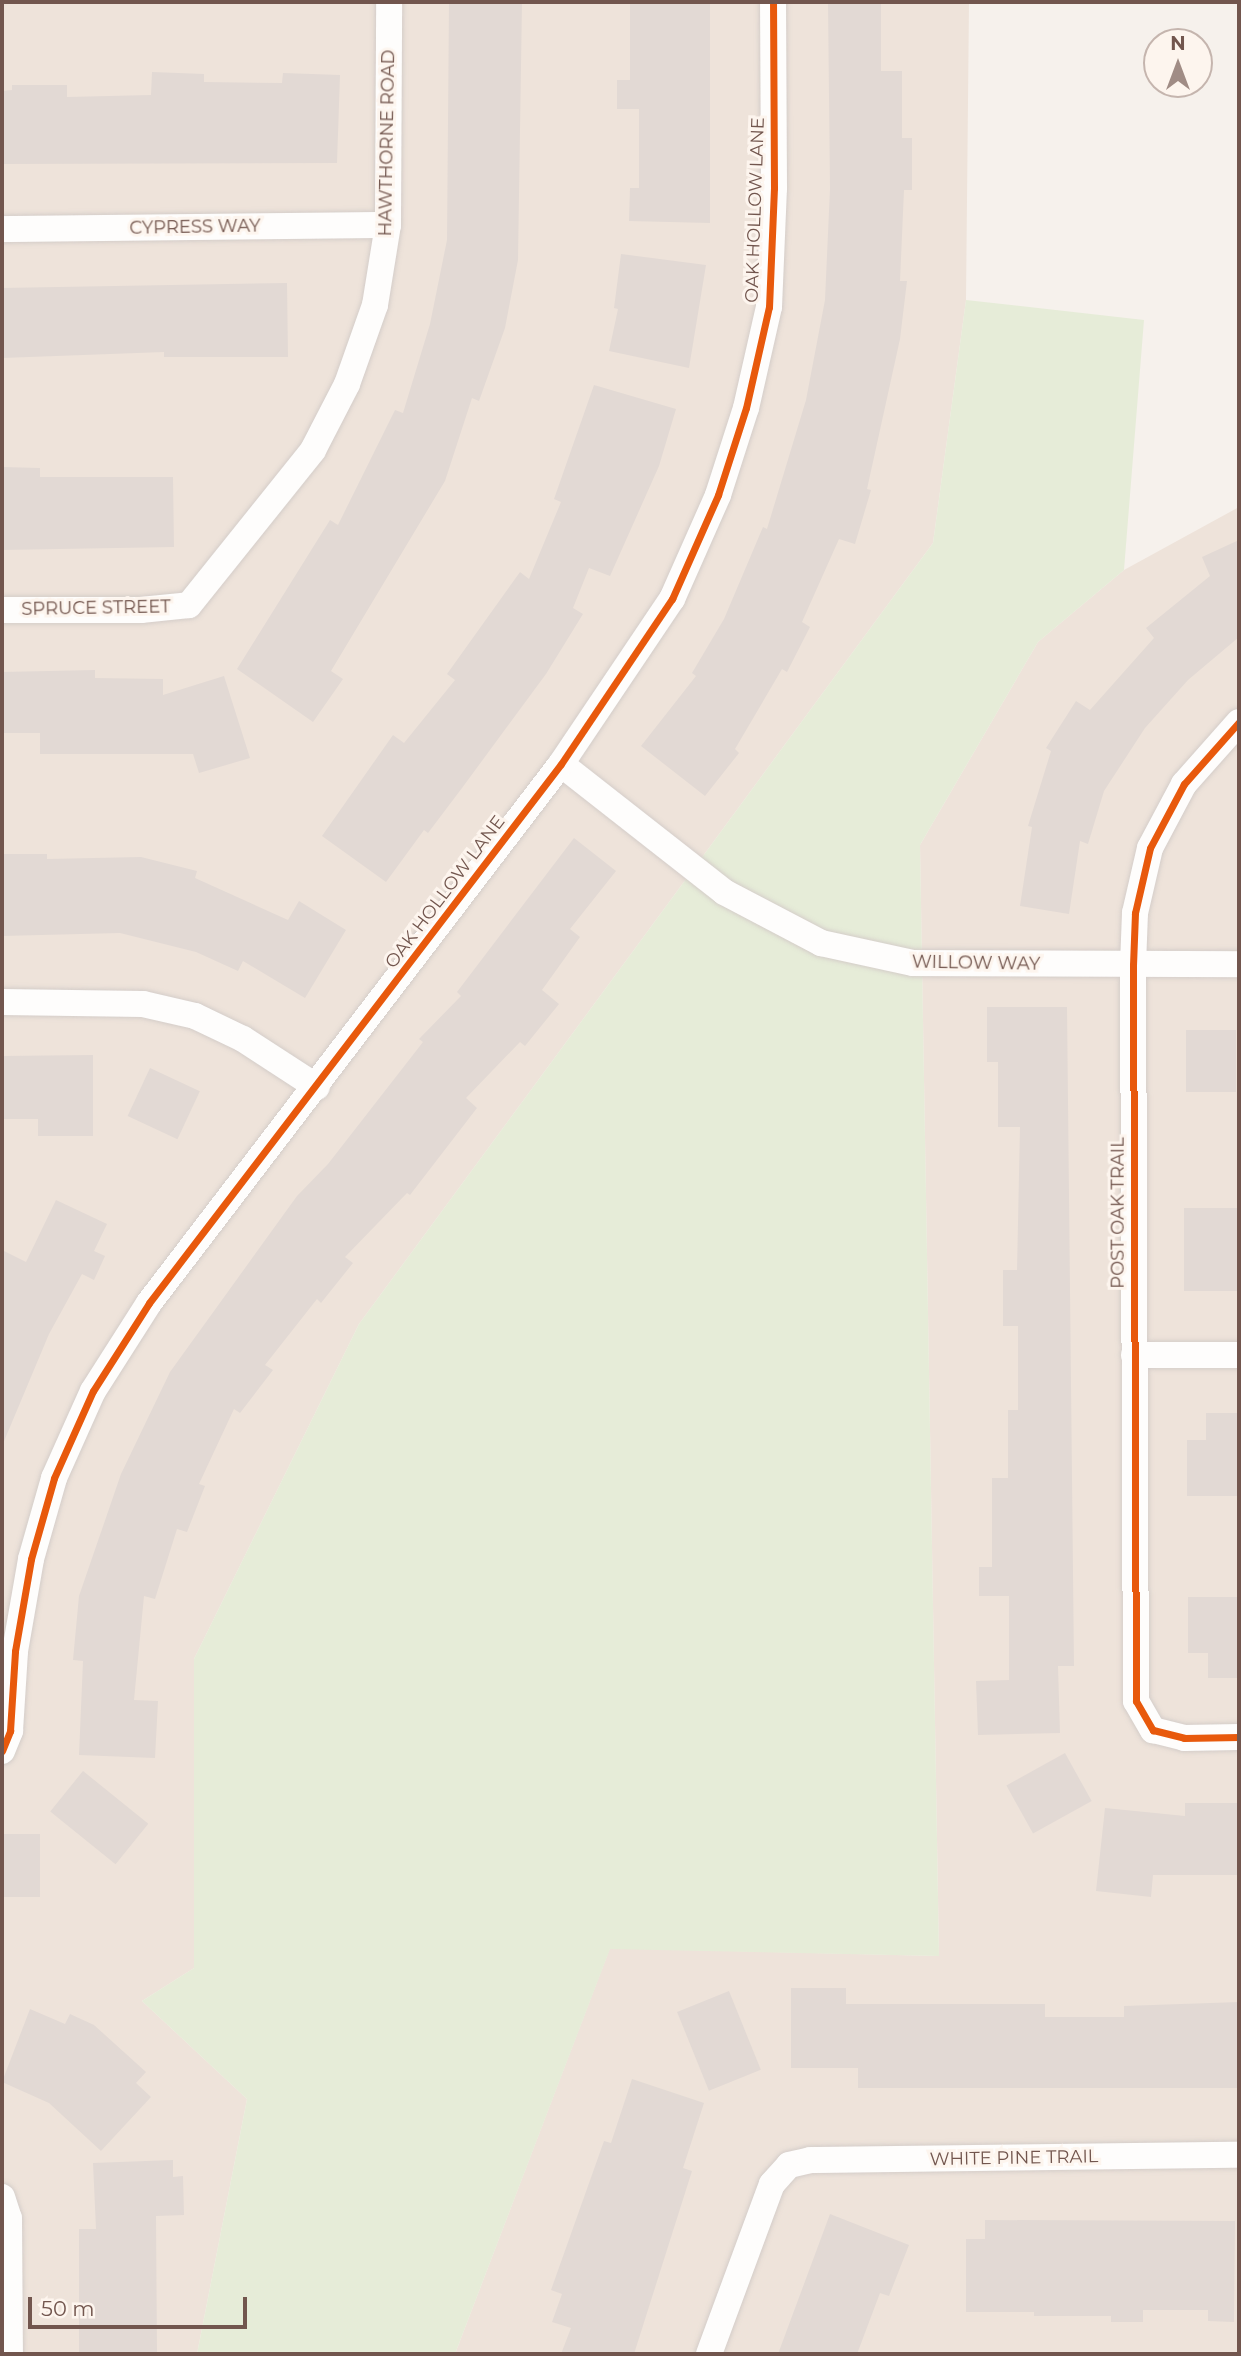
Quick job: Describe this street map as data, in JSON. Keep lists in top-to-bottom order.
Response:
{
  "streets": {
    "street": [
      "HAWTHORNE ROAD",
      "OAK HOLLOW LANE",
      "CYPRESS WAY",
      "SPRUCE STREET",
      "WILLOW WAY",
      "POST OAK TRAIL",
      "WHITE PINE TRAIL"
    ]
  },
  "crossings": [
    ["HAWTHORNE ROAD", "CYPRESS WAY"],
    ["HAWTHORNE ROAD", "SPRUCE STREET"],
    ["OAK HOLLOW LANE", "WILLOW WAY"],
    ["WILLOW WAY", "POST OAK TRAIL"]
  ],
  "scale_bar": "50 m",
  "north": "top"
}
